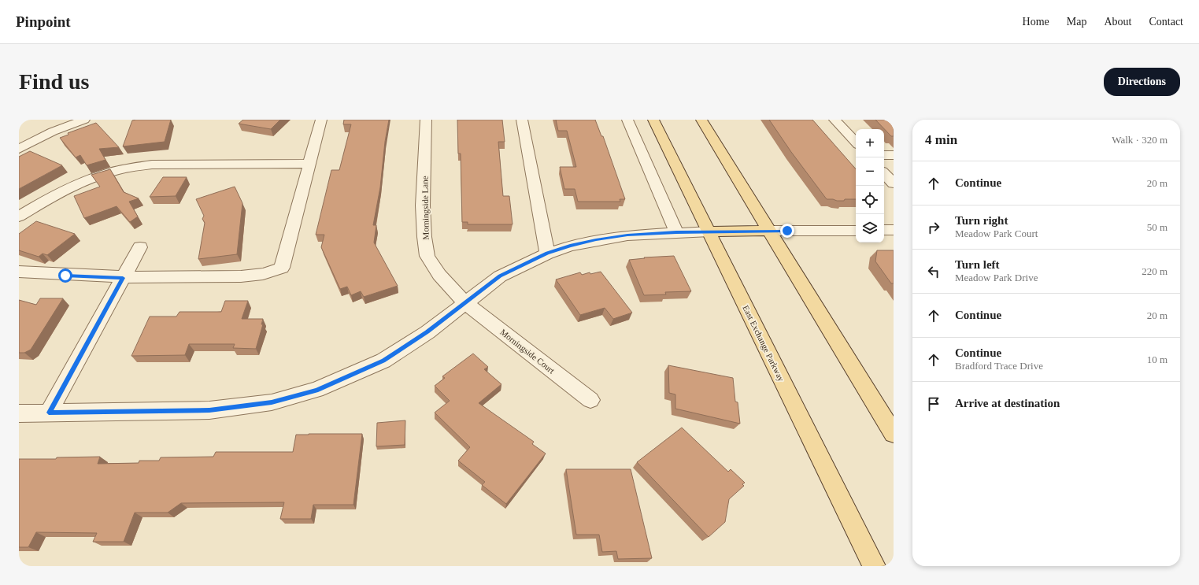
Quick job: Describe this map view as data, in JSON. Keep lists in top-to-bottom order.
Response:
{
  "streets": {
    "main road": ["East Exchange Parkway"],
    "street": ["Morningside Lane", "Morningside Court"]
  },
  "crossings": [
    ["Morningside Lane", "Morningside Court"]
  ],
  "page": {
    "header": "Pinpoint",
    "nav": [
      "Home",
      "Map",
      "About",
      "Contact"
    ],
    "buttons": "Directions",
    "title": "Find us",
    "heading": ["4 min", "Walk · 320 m"],
    "map_buttons": ["+", "−"],
    "list": [
      ["Continue", "20 m"],
      ["Turn right", "Meadow Park Court", "50 m"],
      ["Turn left", "Meadow Park Drive", "220 m"],
      ["Continue", "20 m"],
      ["Continue", "Bradford Trace Drive", "10 m"],
      "Arrive at destination"
    ]
  }
}
